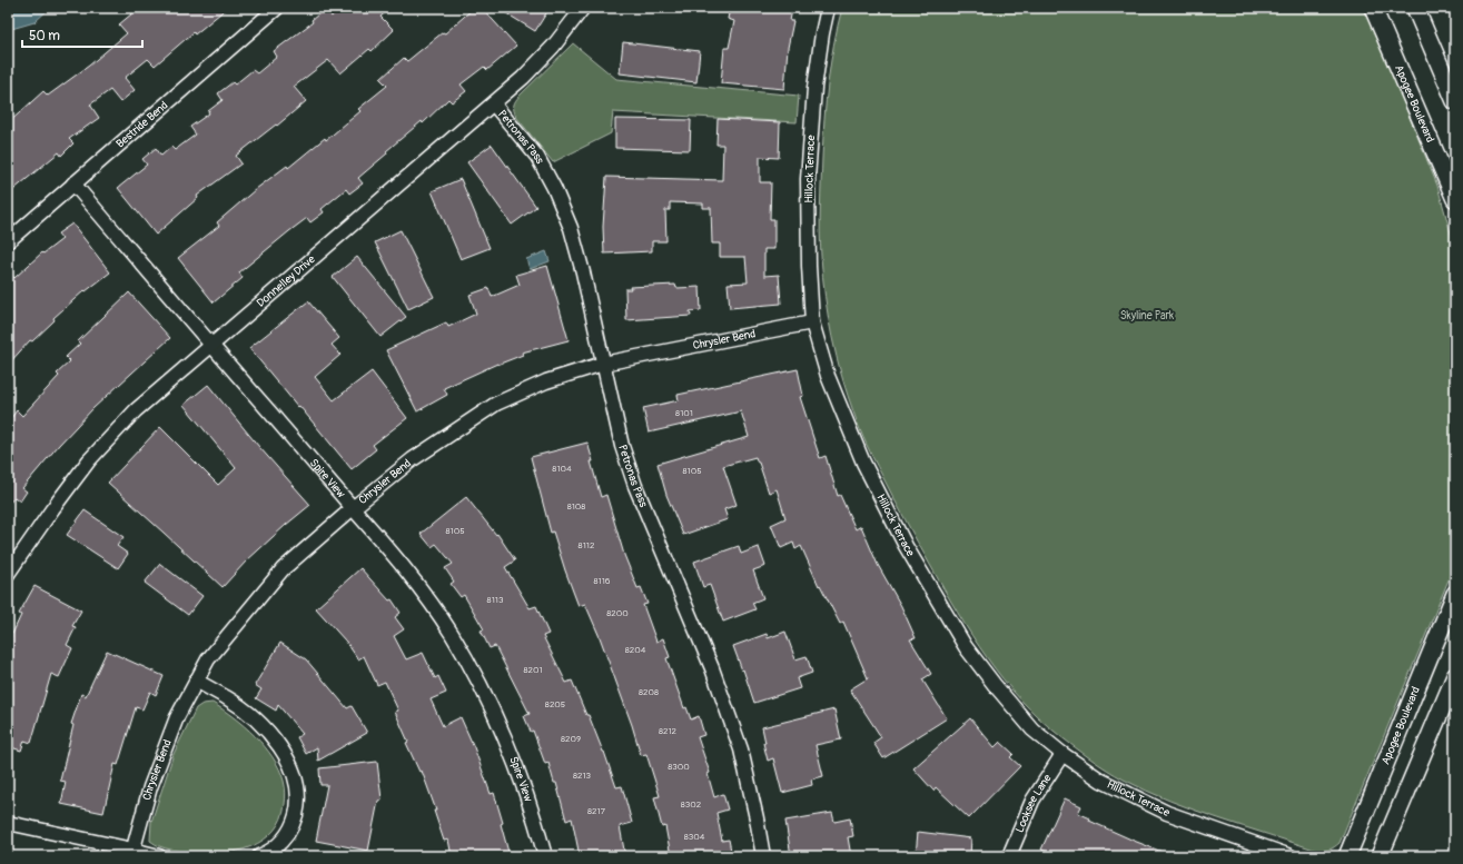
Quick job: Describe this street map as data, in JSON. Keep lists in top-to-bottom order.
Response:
{
  "streets": {
    "street": [
      "Apogee Boulevard",
      "Bestride Bend",
      "Petronas Pass",
      "Hillock Terrace",
      "Donnelley Drive",
      "Chrysler Bend",
      "Spire View",
      "Looksee Lane"
    ]
  },
  "crossings": [
    ["Bestride Bend", "Spire View"],
    ["Petronas Pass", "Donnelley Drive"],
    ["Petronas Pass", "Chrysler Bend"],
    ["Hillock Terrace", "Chrysler Bend"],
    ["Hillock Terrace", "Looksee Lane"],
    ["Donnelley Drive", "Spire View"],
    ["Chrysler Bend", "Spire View"]
  ],
  "parks": ["Skyline Park"],
  "house_numbers": [
    "8101",
    "8104",
    "8105",
    "8108",
    "8105",
    "8112",
    "8116",
    "8113",
    "8200",
    "8204",
    "8201",
    "8208",
    "8205",
    "8212",
    "8209",
    "8300",
    "8213",
    "8302",
    "8217",
    "8304"
  ],
  "scale_bar": "50 m"
}
